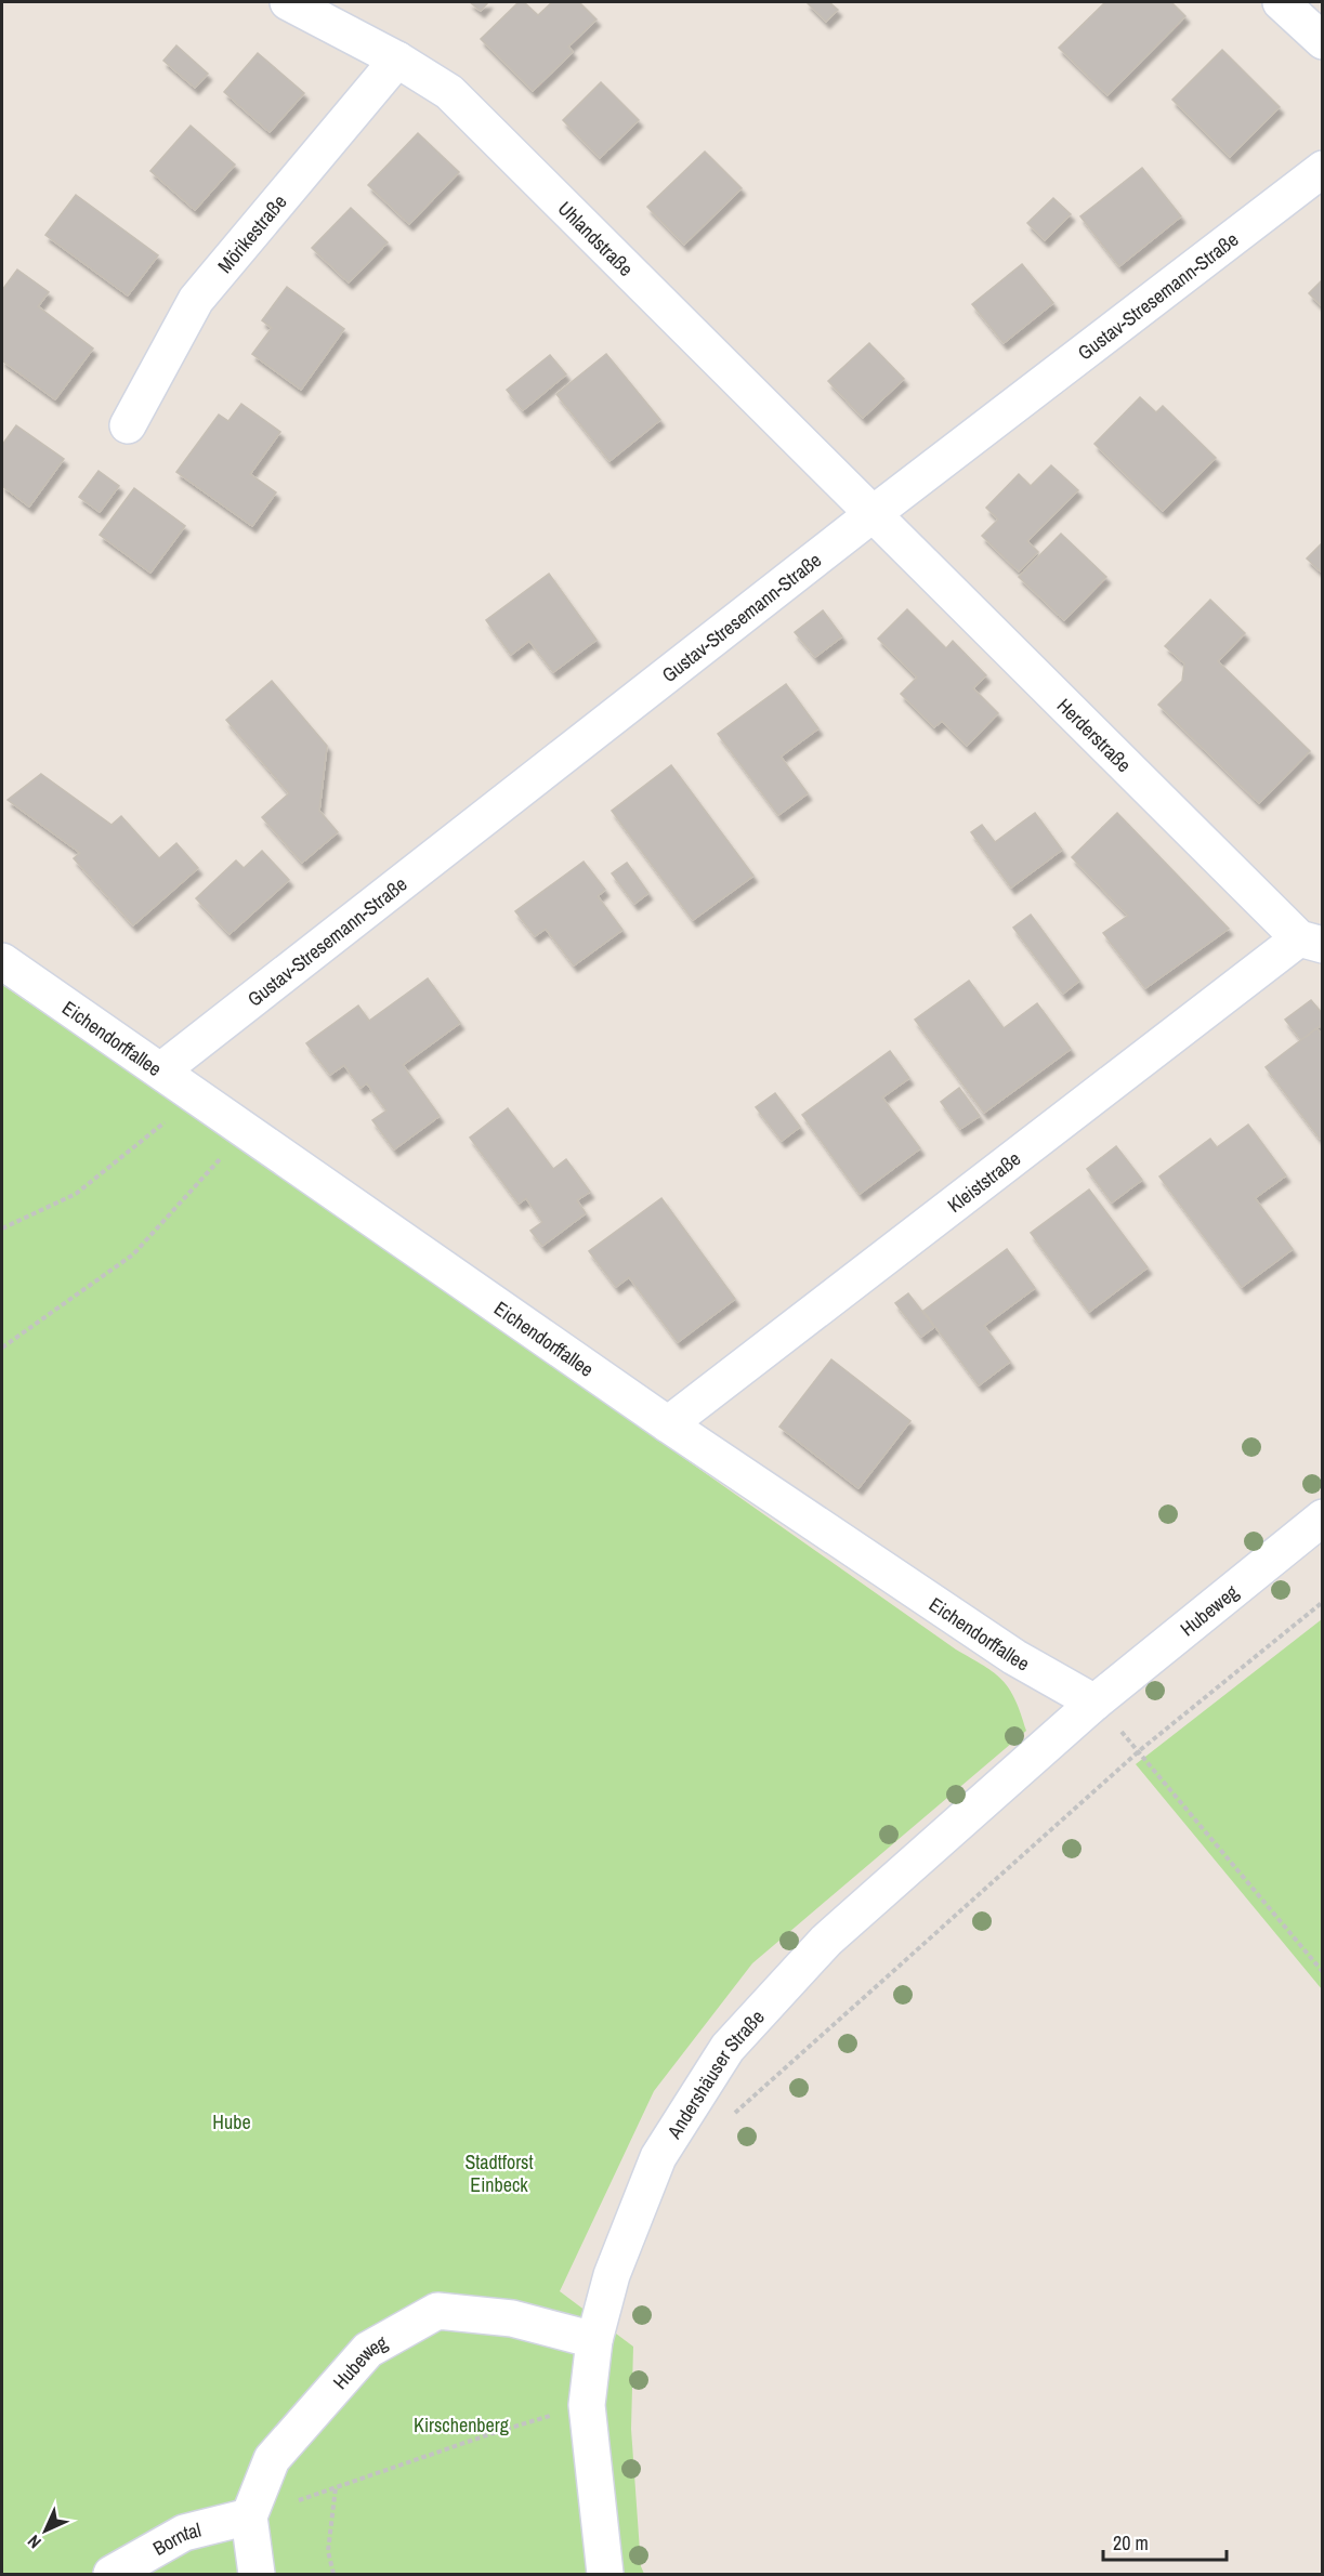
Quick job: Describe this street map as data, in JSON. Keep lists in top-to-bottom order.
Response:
{
  "streets": {
    "street": [
      "Mörikestraße",
      "Uhlandstraße",
      "Gustav-Stresemann-Straße",
      "Herderstraße",
      "Eichendorffallee",
      "Kleiststraße",
      "Hubeweg",
      "Andershäuser Straße",
      "Borntal"
    ]
  },
  "crossings": [
    ["Mörikestraße", "Uhlandstraße"],
    ["Uhlandstraße", "Gustav-Stresemann-Straße"],
    ["Uhlandstraße", "Herderstraße"],
    ["Gustav-Stresemann-Straße", "Herderstraße"],
    ["Gustav-Stresemann-Straße", "Eichendorffallee"],
    ["Herderstraße", "Kleiststraße"],
    ["Eichendorffallee", "Kleiststraße"],
    ["Eichendorffallee", "Hubeweg"],
    ["Eichendorffallee", "Andershäuser Straße"],
    ["Hubeweg", "Andershäuser Straße"],
    ["Hubeweg", "Borntal"]
  ],
  "parks": ["Hube", "Stadtforst Einbeck", "Kirschenberg"],
  "scale_bar": "20 m",
  "north": "bottom left"
}
